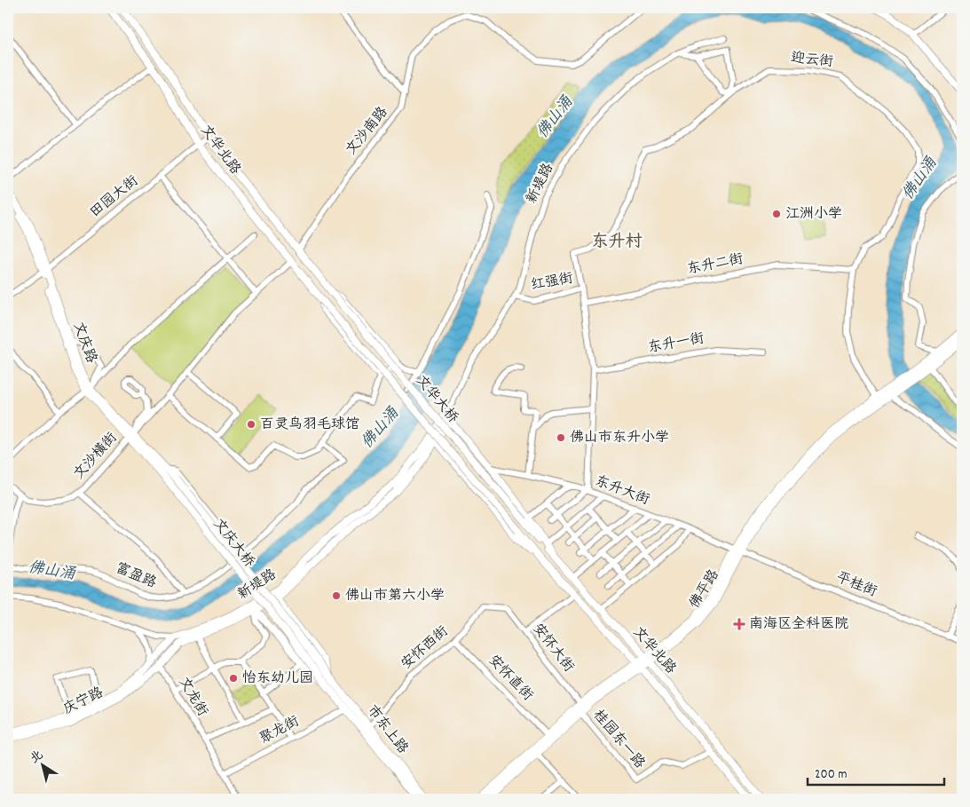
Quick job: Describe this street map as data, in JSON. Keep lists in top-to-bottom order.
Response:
{
  "streets": {
    "main road": [
      "文华北路",
      "新堤路",
      "文庆路",
      "文华大桥",
      "文庆大桥",
      "佛平路",
      "庆宁路",
      "市东上路"
    ],
    "street": [
      "迎云街",
      "文沙南路",
      "田园大街",
      "东升二街",
      "红强街",
      "东升一街",
      "文沙横街",
      "东升大街",
      "富盈路",
      "平桂街",
      "安怀西街",
      "安怀大街",
      "安怀直街",
      "文龙街",
      "聚龙街",
      "桂园东一路"
    ]
  },
  "crossings": [
    ["迎云街", "东升二街"],
    ["迎云街", "红强街"],
    ["迎云街", "佛平路"],
    ["文沙南路", "文华北路"],
    ["文华北路", "田园大街"],
    ["文华北路", "文华大桥"],
    ["文华北路", "佛平路"],
    ["新堤路", "红强街"],
    ["新堤路", "文龙街"],
    ["新堤路", "庆宁路"],
    ["田园大街", "文庆路"],
    ["东升二街", "红强街"],
    ["红强街", "东升一街"],
    ["红强街", "东升大街"],
    ["文庆路", "文沙横街"],
    ["文庆路", "文庆大桥"],
    ["东升大街", "平桂街"],
    ["东升大街", "佛平路"],
    ["文庆大桥", "市东上路"],
    ["平桂街", "佛平路"],
    ["佛平路", "安怀大街"],
    ["佛平路", "安怀直街"],
    ["佛平路", "桂园东一路"],
    ["安怀西街", "安怀大街"],
    ["安怀西街", "安怀直街"],
    ["安怀西街", "市东上路"],
    ["文龙街", "庆宁路"],
    ["文龙街", "聚龙街"],
    ["市东上路", "聚龙街"]
  ],
  "districts": ["东升村"],
  "water": ["佛山涌"],
  "places": {
    "other": [
      "江洲小学",
      "百灵鸟羽毛球馆",
      "佛山市东升小学",
      "佛山市第六小学",
      "怡东幼儿园"
    ],
    "health": ["南海区全科医院"]
  },
  "scale_bar": "200 m",
  "north": "top left"
}
